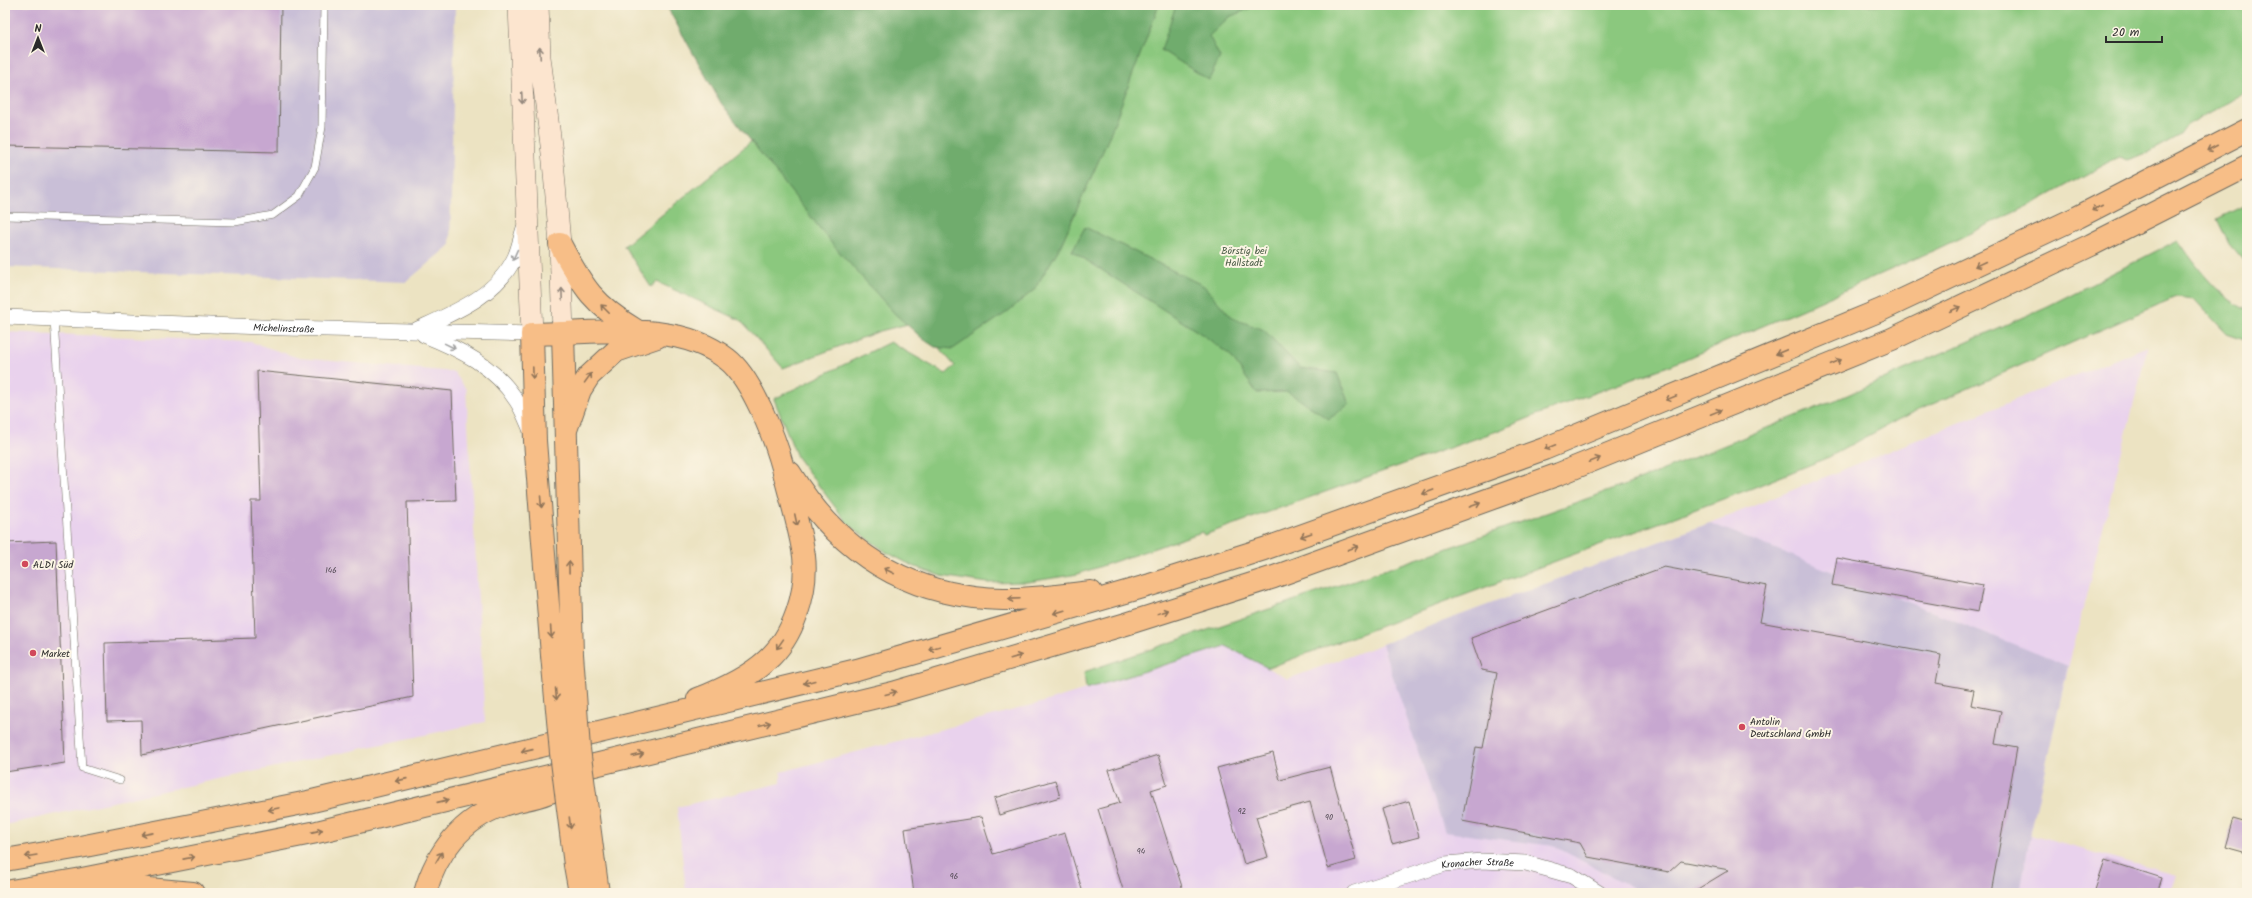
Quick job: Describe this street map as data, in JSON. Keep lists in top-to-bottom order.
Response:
{
  "streets": {
    "main road": ["Michelinstraße"],
    "street": ["Kronacher Straße"]
  },
  "parks": ["Börstig bei Hallstadt"],
  "places": ["ALDI Süd", "Market", "Antolin Deutschland GmbH"],
  "house_numbers": [
    "146",
    "92",
    "90",
    "94",
    "96"
  ],
  "scale_bar": "20 m",
  "north": "top"
}
